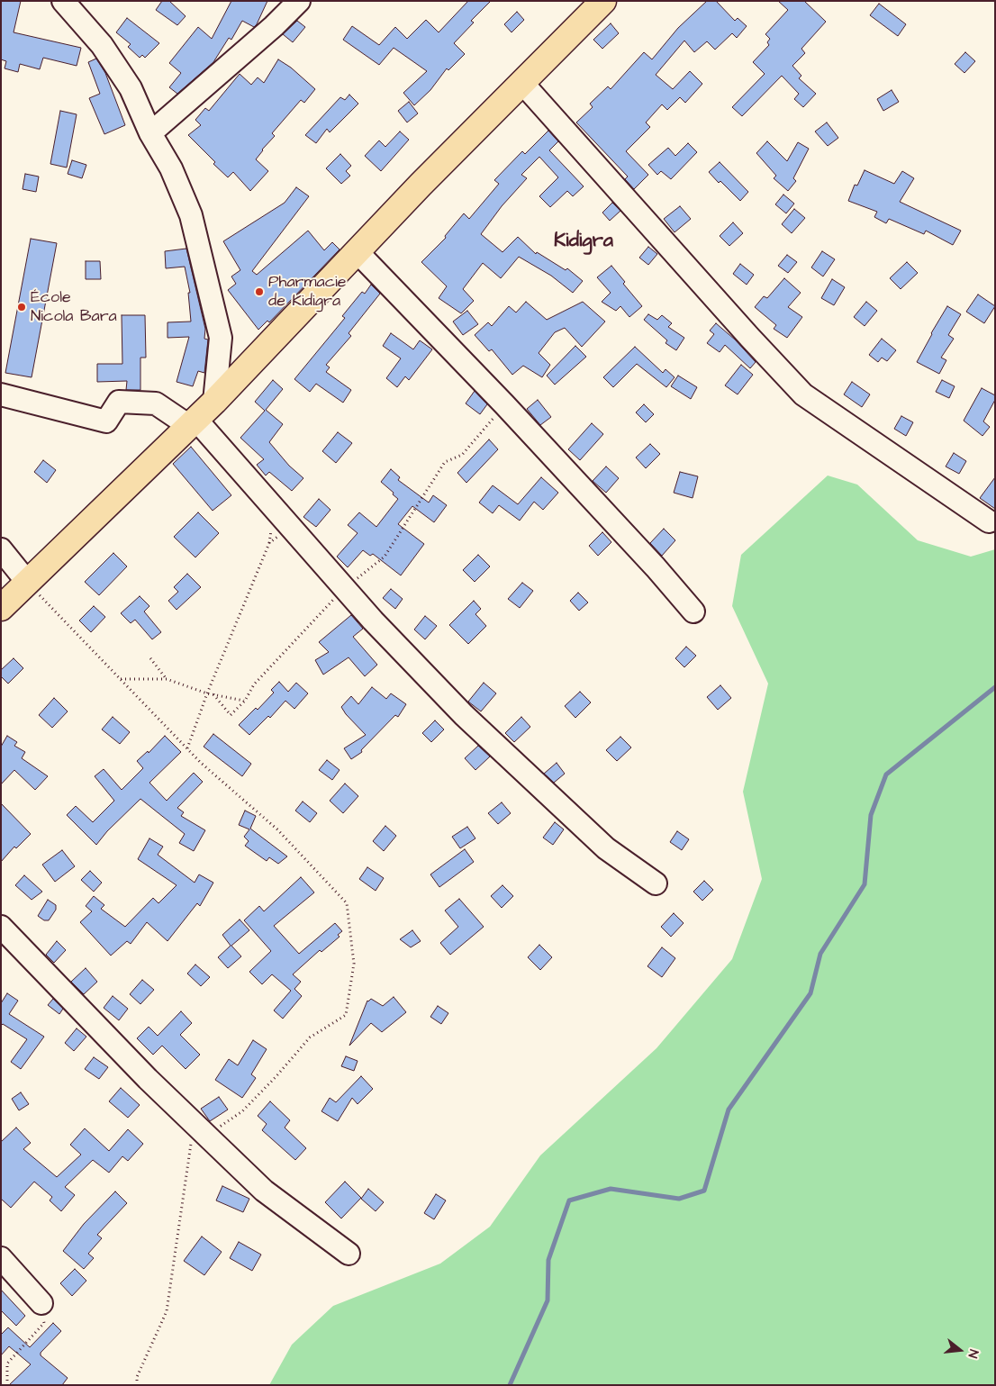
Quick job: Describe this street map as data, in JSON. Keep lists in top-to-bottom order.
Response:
{
  "districts": ["Kidigra"],
  "places": ["Pharmacie de Kidigra", "École Nicola Bara"],
  "north": "right"
}
